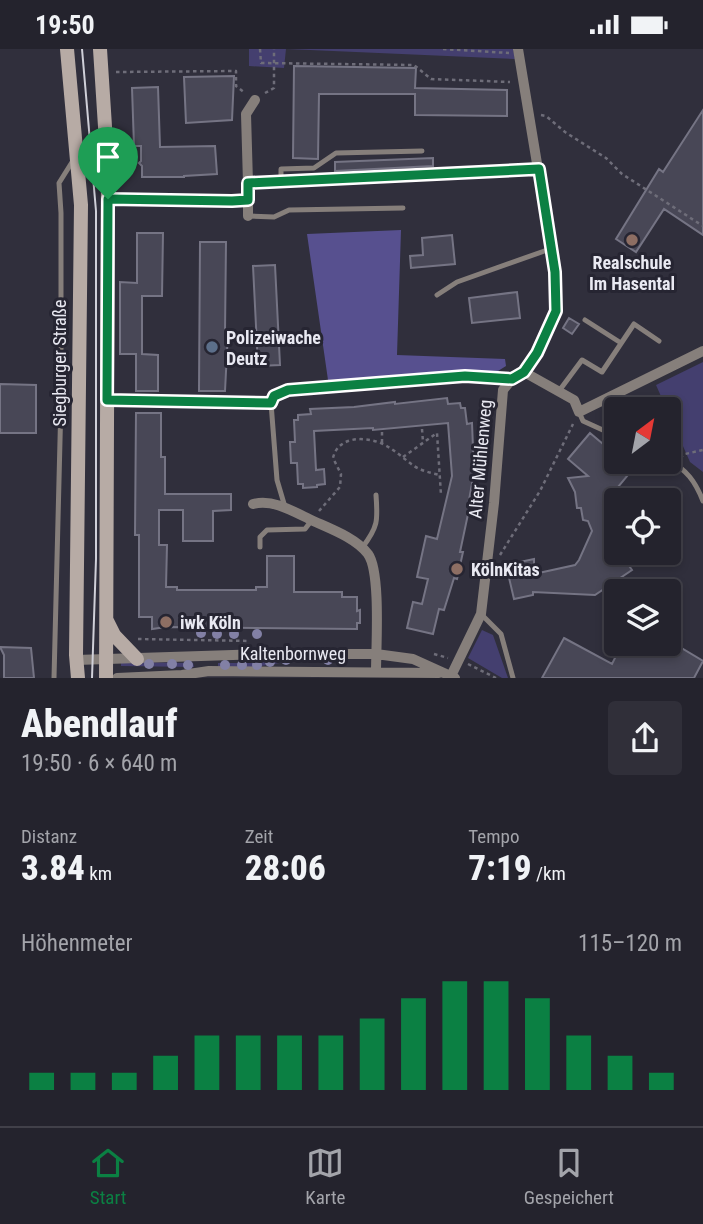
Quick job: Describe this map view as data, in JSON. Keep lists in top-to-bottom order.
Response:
{
  "streets": {
    "main road": ["Siegburger Straße"],
    "street": ["Alter Mühlenweg", "Kaltenbornweg"]
  },
  "crossings": [
    ["Siegburger Straße", "Kaltenbornweg"],
    ["Alter Mühlenweg", "Kaltenbornweg"]
  ],
  "places": [
    "Realschule Im Hasental",
    "Polizeiwache Deutz",
    "KölnKitas",
    "iwk Köln"
  ],
  "north": "top right",
  "page": {
    "status": "19:50",
    "heading": ["Abendlauf", "19:50 · 6 × 640 m"],
    "stats": [
      ["Distanz", "3.84 km"],
      ["Zeit", "28:06"],
      ["Tempo", "7:19 /km"]
    ],
    "chart": ["Höhenmeter", "115–120 m"],
    "tabs": ["Start", "Karte", "Gespeichert"]
  }
}
